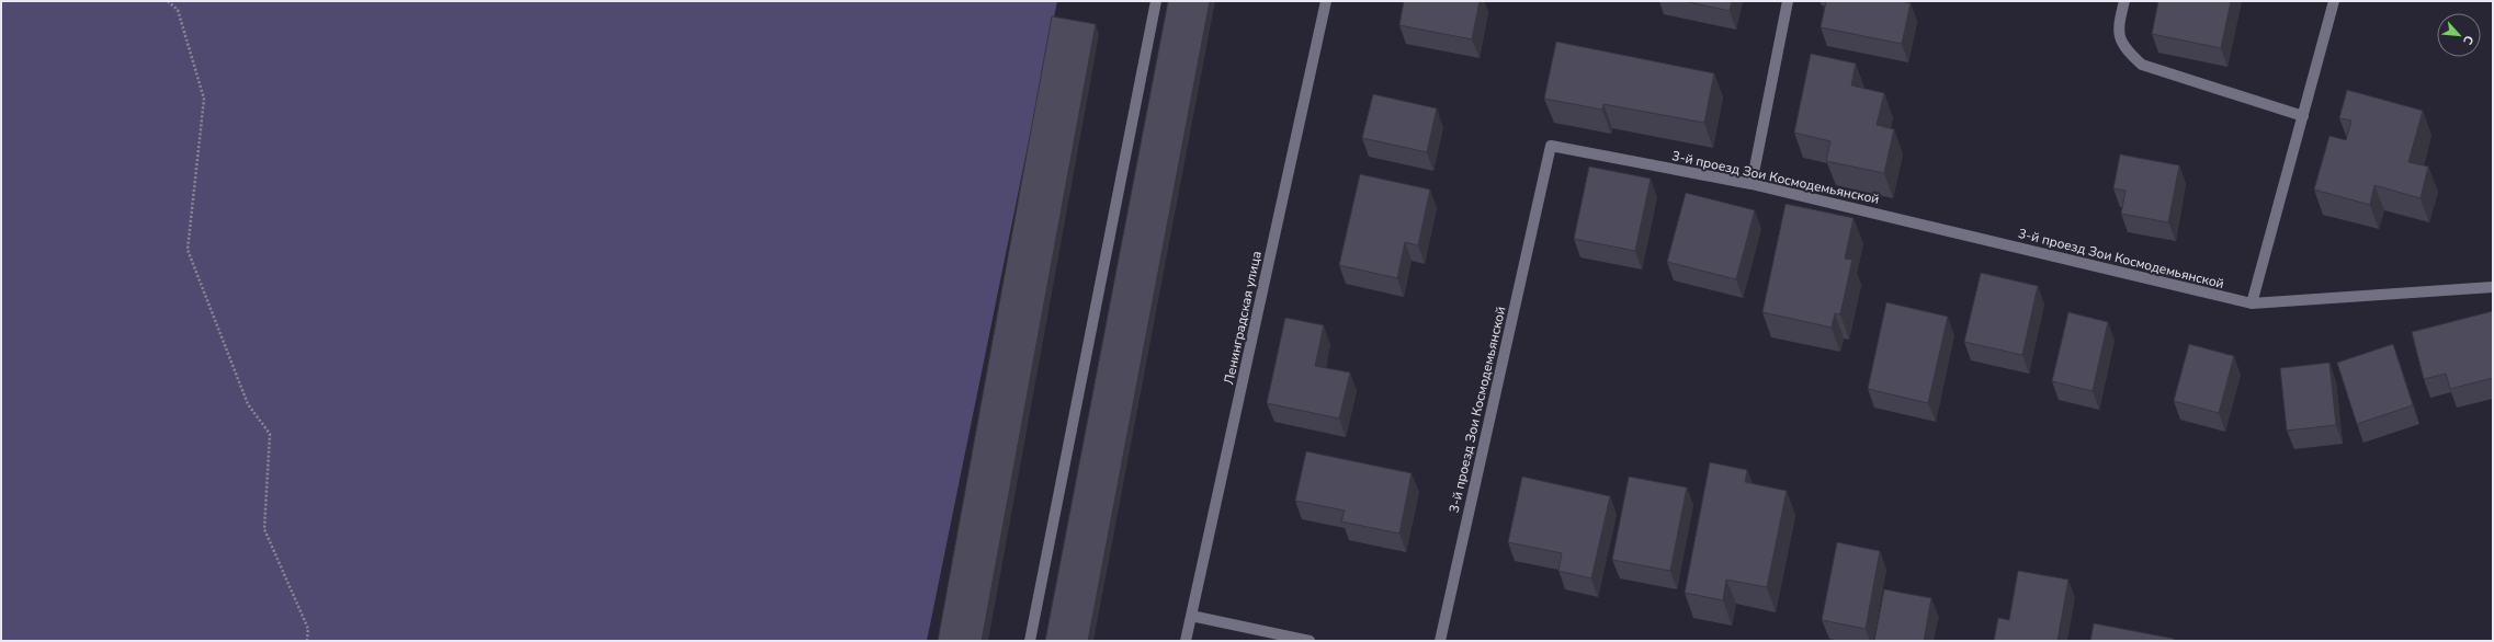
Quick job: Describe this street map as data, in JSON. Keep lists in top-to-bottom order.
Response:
{
  "streets": {
    "street": ["3-й проезд Зои Космодемьянской", "Ленинградская улица"]
  },
  "north": "bottom right"
}
